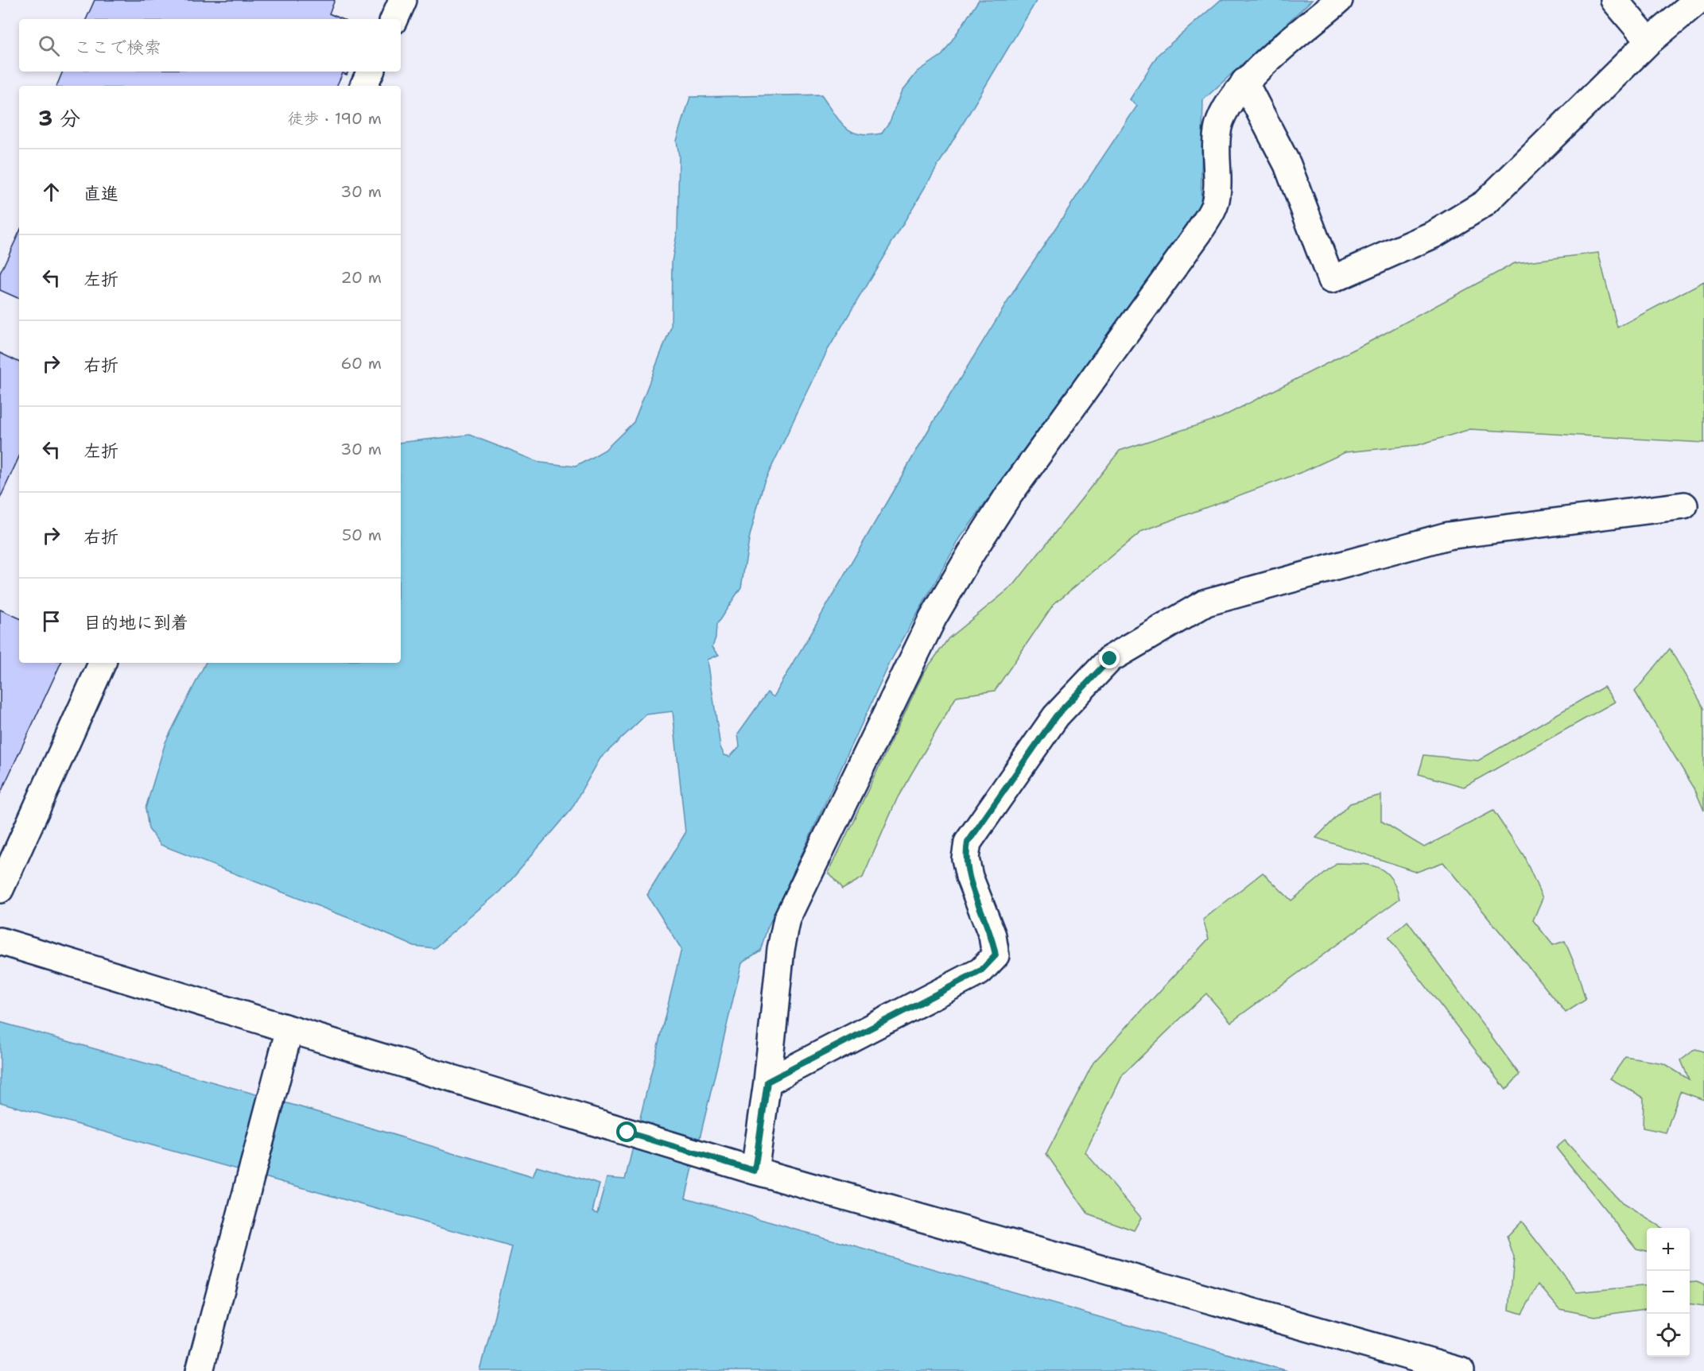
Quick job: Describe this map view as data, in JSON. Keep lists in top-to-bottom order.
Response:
{
  "page": {
    "search": "ここで検索",
    "heading": ["3 分", "徒歩 · 190 m"],
    "list": [
      ["直進", "30 m"],
      ["左折", "20 m"],
      ["右折", "60 m"],
      ["左折", "30 m"],
      ["右折", "50 m"],
      "目的地に到着"
    ],
    "map_buttons": ["+", "−"]
  }
}
